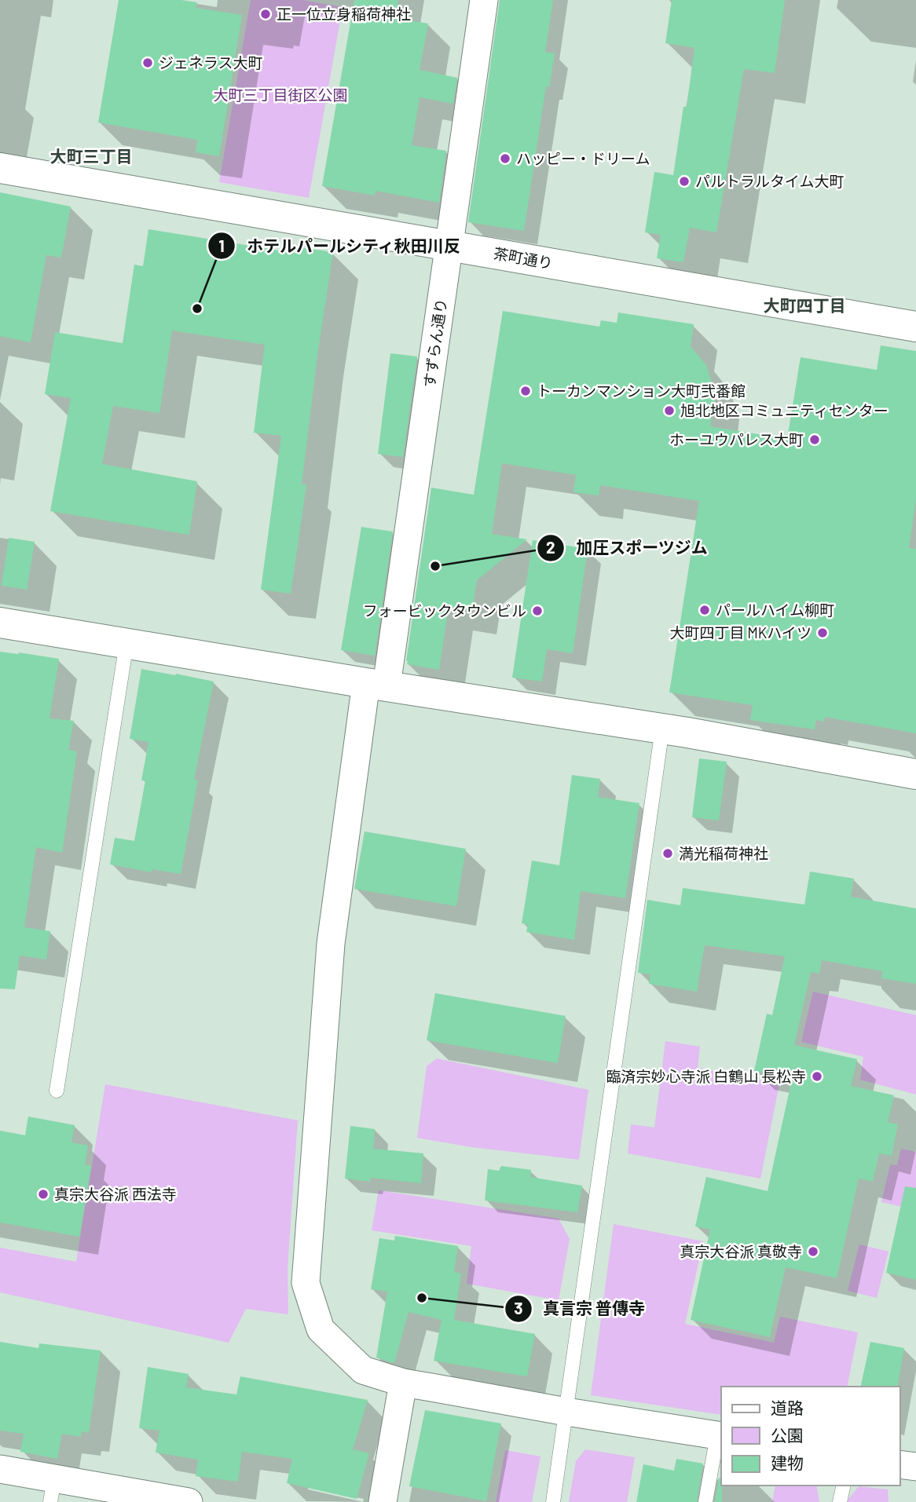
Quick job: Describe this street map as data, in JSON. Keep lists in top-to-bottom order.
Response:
{
  "streets": {
    "street": ["茶町通り", "すずらん通り"]
  },
  "crossings": [
    ["茶町通り", "すずらん通り"]
  ],
  "districts": ["大町三丁目", "大町四丁目"],
  "parks": ["大町三丁目街区公園"],
  "places": [
    "正一位立身稲荷神社",
    "ジェネラス大町",
    "ハッピー・ドリーム",
    "パルトラルタイム大町",
    "ホテルパールシティ秋田川反",
    "トーカンマンション大町弐番館",
    "旭北地区コミュニティセンター",
    "ホーユウパレス大町",
    "加圧スポーツジム",
    "パールハイム柳町",
    "フォービックタウンビル",
    "大町四丁目 MKハイツ",
    "満光稲荷神社",
    "臨済宗妙心寺派 白鶴山 長松寺",
    "真宗大谷派 西法寺",
    "真宗大谷派 真敬寺",
    "真言宗 普傳寺"
  ],
  "legend": ["道路", "公園", "建物"]
}
